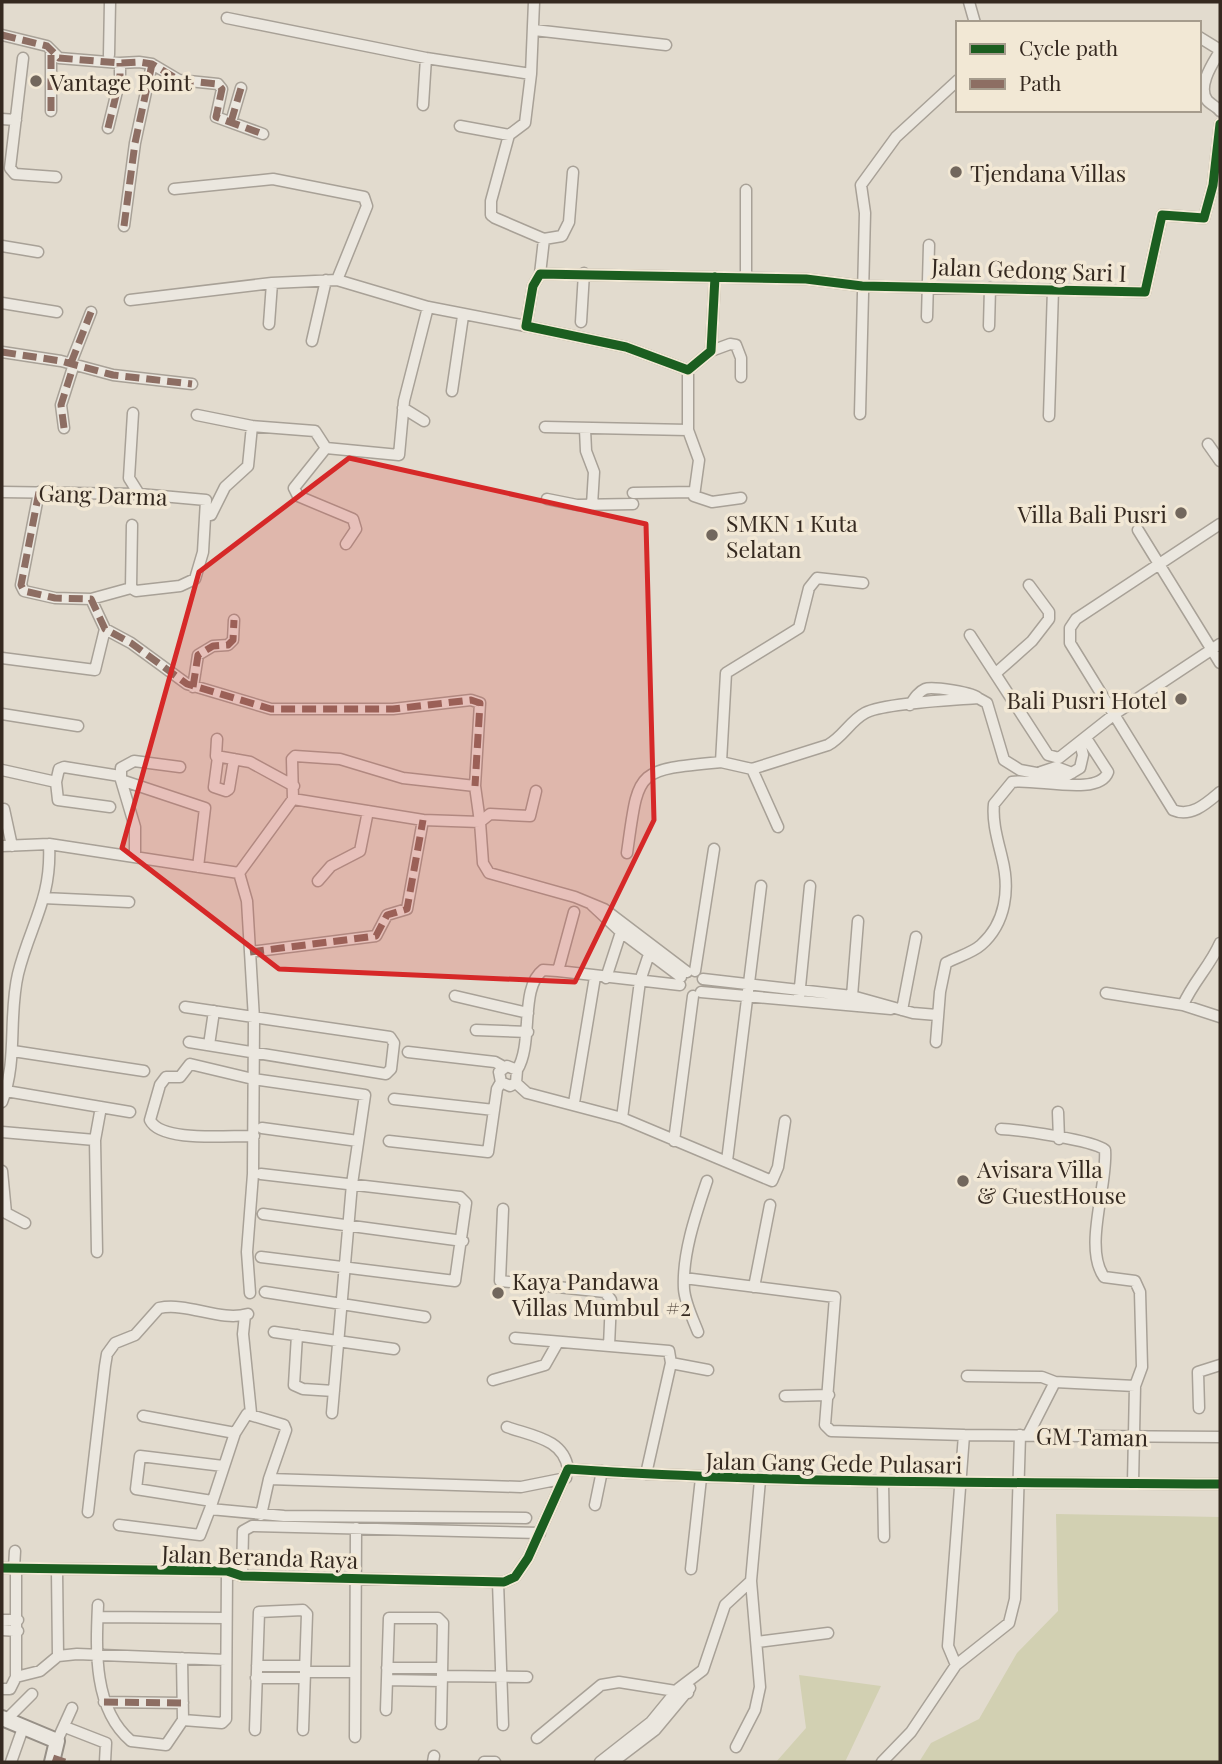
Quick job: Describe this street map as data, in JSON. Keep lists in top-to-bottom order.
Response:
{
  "streets": {
    "street": [
      "Jalan Gedong Sari I",
      "Gang Darma",
      "GM Taman",
      "Jalan Gang Gede Pulasari",
      "Jalan Beranda Raya"
    ]
  },
  "places": [
    "Vantage Point",
    "Tjendana Villas",
    "Villa Bali Pusri",
    "SMKN 1 Kuta Selatan",
    "Bali Pusri Hotel",
    "Avisara Villa & GuestHouse",
    "Kaya Pandawa Villas Mumbul #2"
  ],
  "legend": ["Cycle path", "Path"]
}
